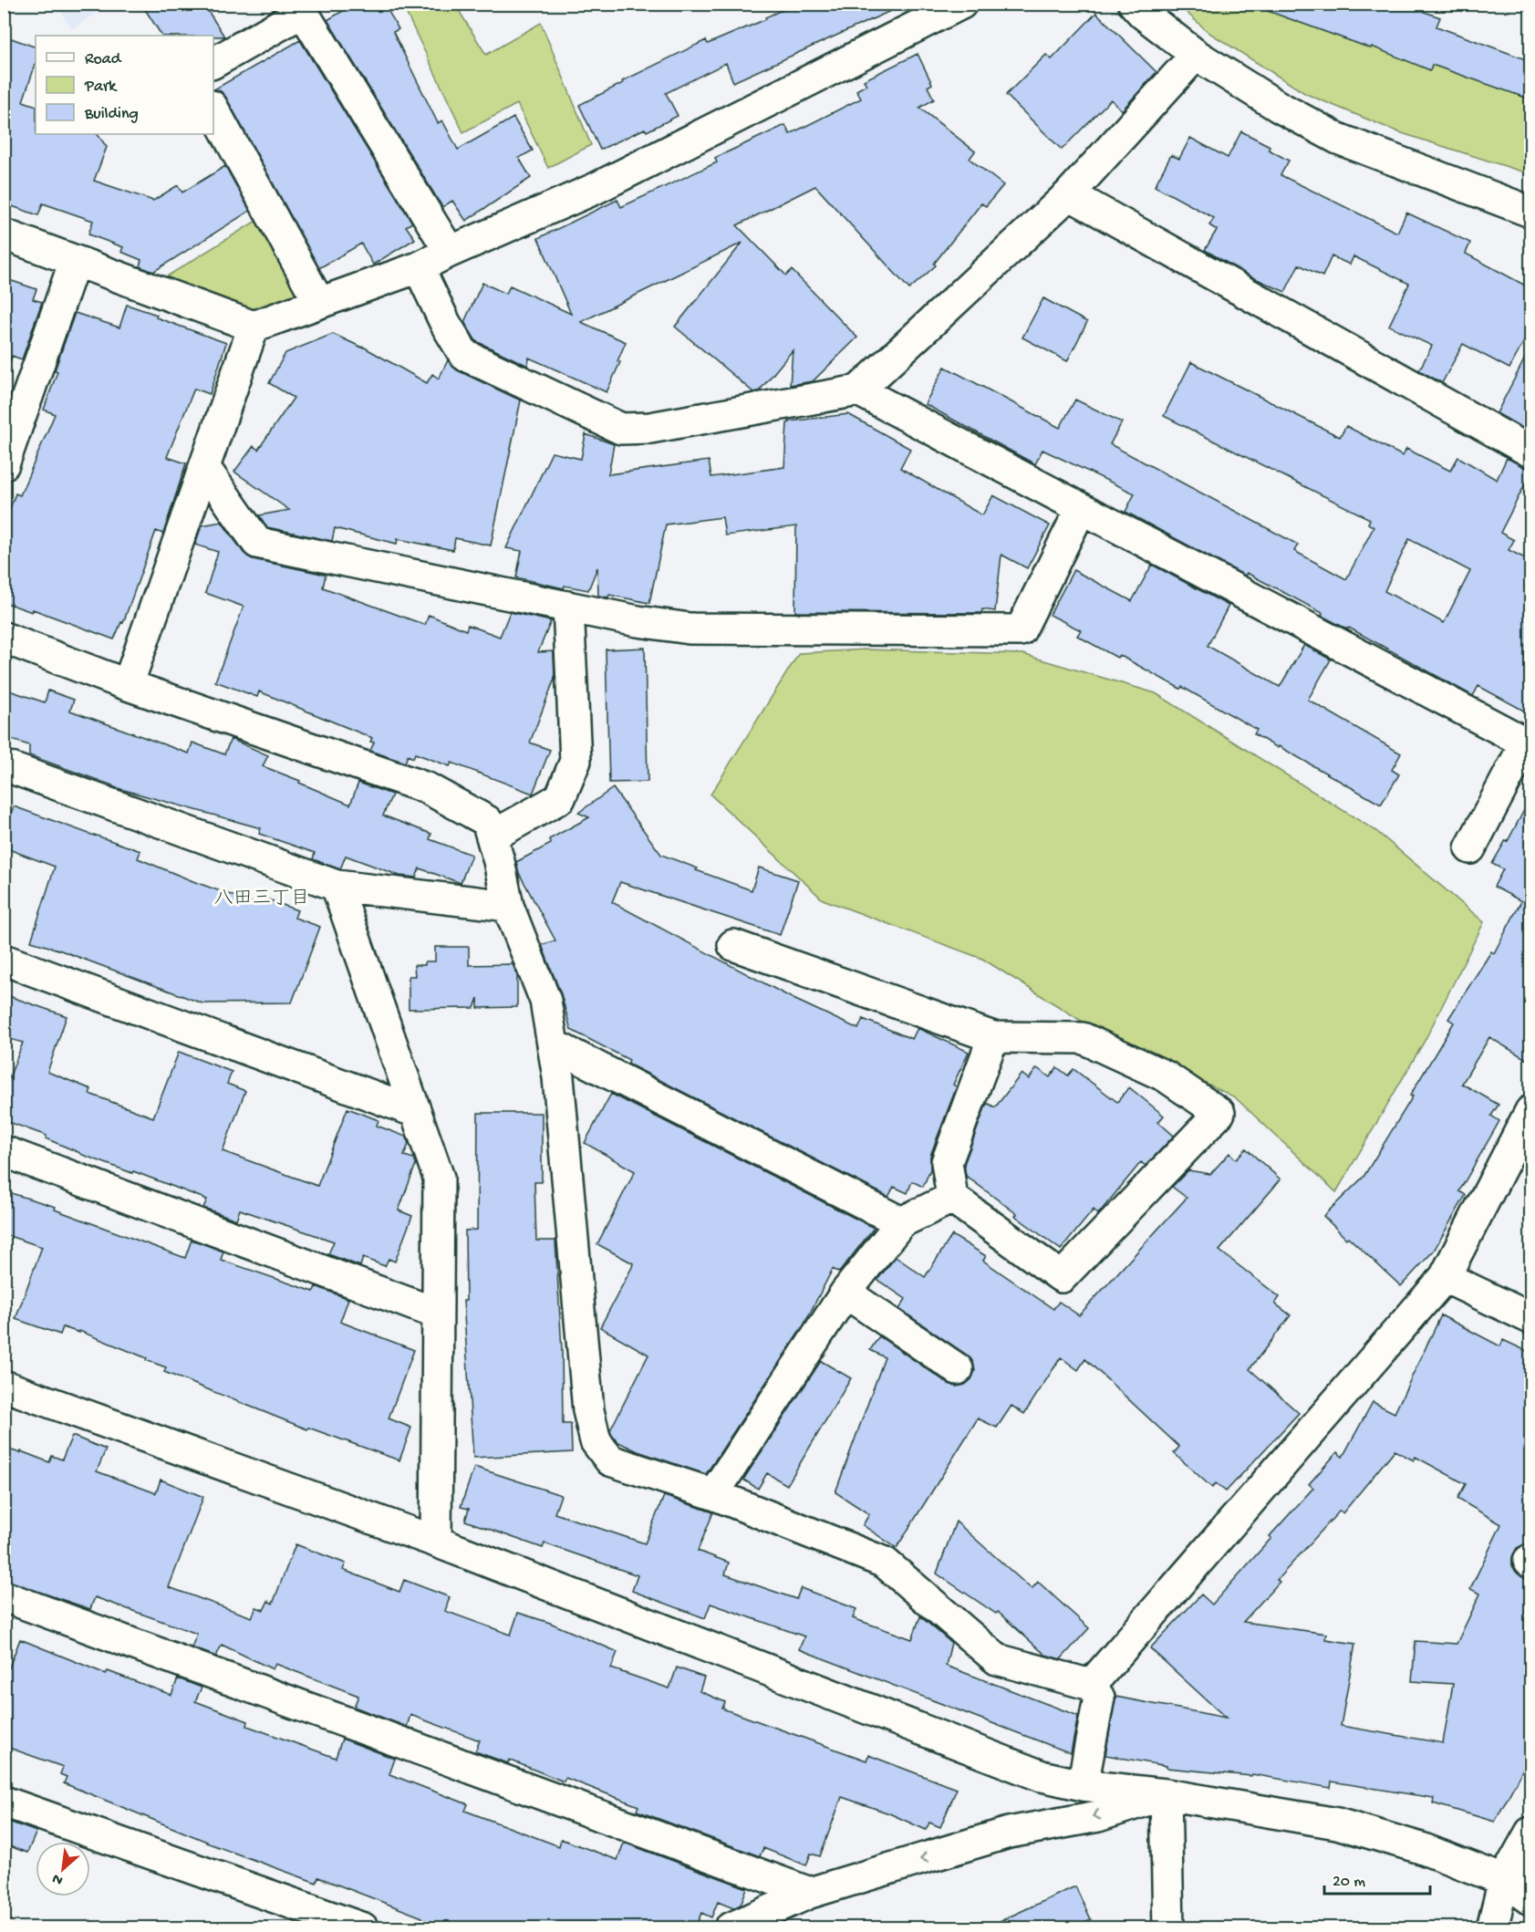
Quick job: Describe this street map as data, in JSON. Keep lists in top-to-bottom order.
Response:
{
  "districts": ["八田三丁目"],
  "legend": ["Road", "Park", "Building"],
  "scale_bar": "20 m",
  "north": "bottom left"
}
